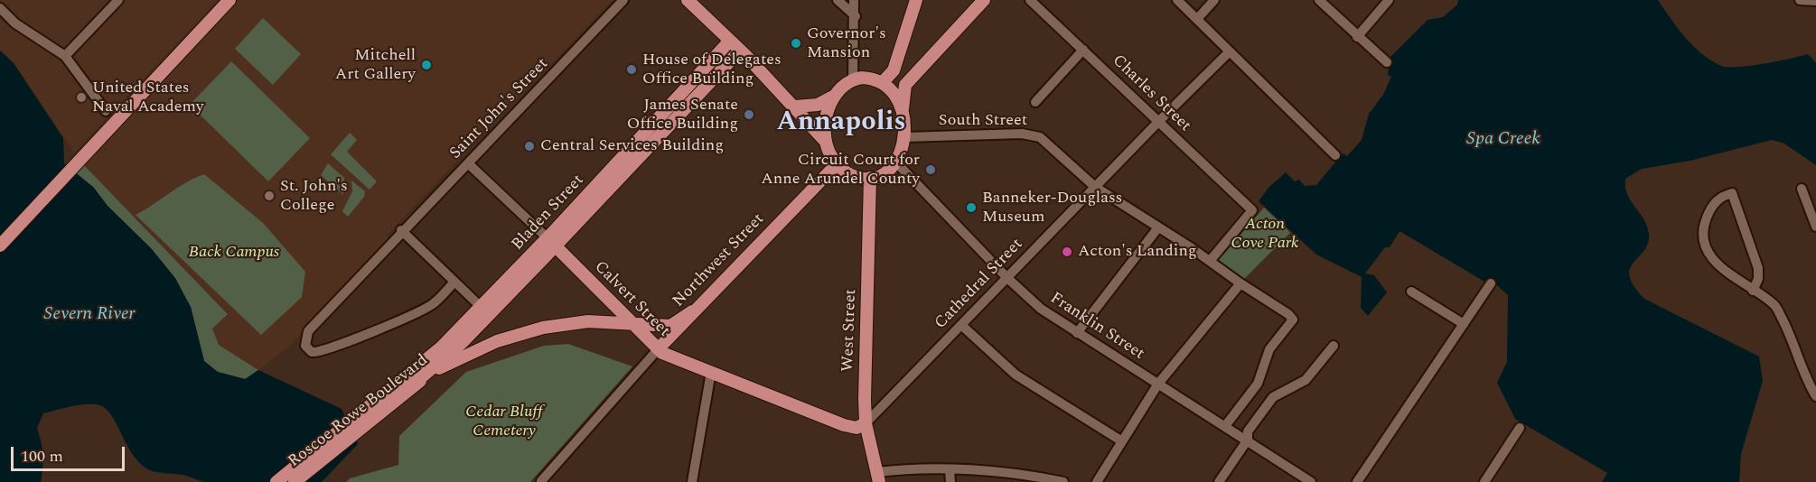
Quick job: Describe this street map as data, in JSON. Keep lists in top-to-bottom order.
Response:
{
  "streets": {
    "main road": [
      "Bladen Street",
      "Northwest Street",
      "Calvert Street",
      "West Street",
      "Roscoe Rowe Boulevard"
    ],
    "street": [
      "Charles Street",
      "Saint John's Street",
      "South Street",
      "Cathedral Street",
      "Franklin Street"
    ]
  },
  "crossings": [
    ["Charles Street", "South Street"],
    ["Charles Street", "Cathedral Street"],
    ["Saint John's Street", "Calvert Street"],
    ["South Street", "Northwest Street"],
    ["South Street", "Cathedral Street"],
    ["South Street", "Franklin Street"],
    ["South Street", "West Street"],
    ["Bladen Street", "Calvert Street"],
    ["Bladen Street", "Roscoe Rowe Boulevard"],
    ["Northwest Street", "Calvert Street"],
    ["Northwest Street", "Franklin Street"],
    ["Northwest Street", "West Street"],
    ["Northwest Street", "Roscoe Rowe Boulevard"],
    ["Cathedral Street", "Calvert Street"],
    ["Cathedral Street", "Franklin Street"],
    ["Cathedral Street", "West Street"],
    ["Calvert Street", "West Street"],
    ["Calvert Street", "Roscoe Rowe Boulevard"],
    ["Franklin Street", "West Street"]
  ],
  "districts": ["Annapolis"],
  "water": ["Spa Creek", "Severn River"],
  "parks": ["Acton Cove Park", "Back Campus", "Cedar Bluff Cemetery"],
  "places": [
    "Governor's Mansion",
    "Mitchell Art Gallery",
    "House of Delegates Office Building",
    "United States Naval Academy",
    "James Senate Office Building",
    "Central Services Building",
    "Circuit Court for Anne Arundel County",
    "St. John's College",
    "Banneker-Douglass Museum",
    "Acton's Landing"
  ],
  "scale_bar": "100 m"
}
